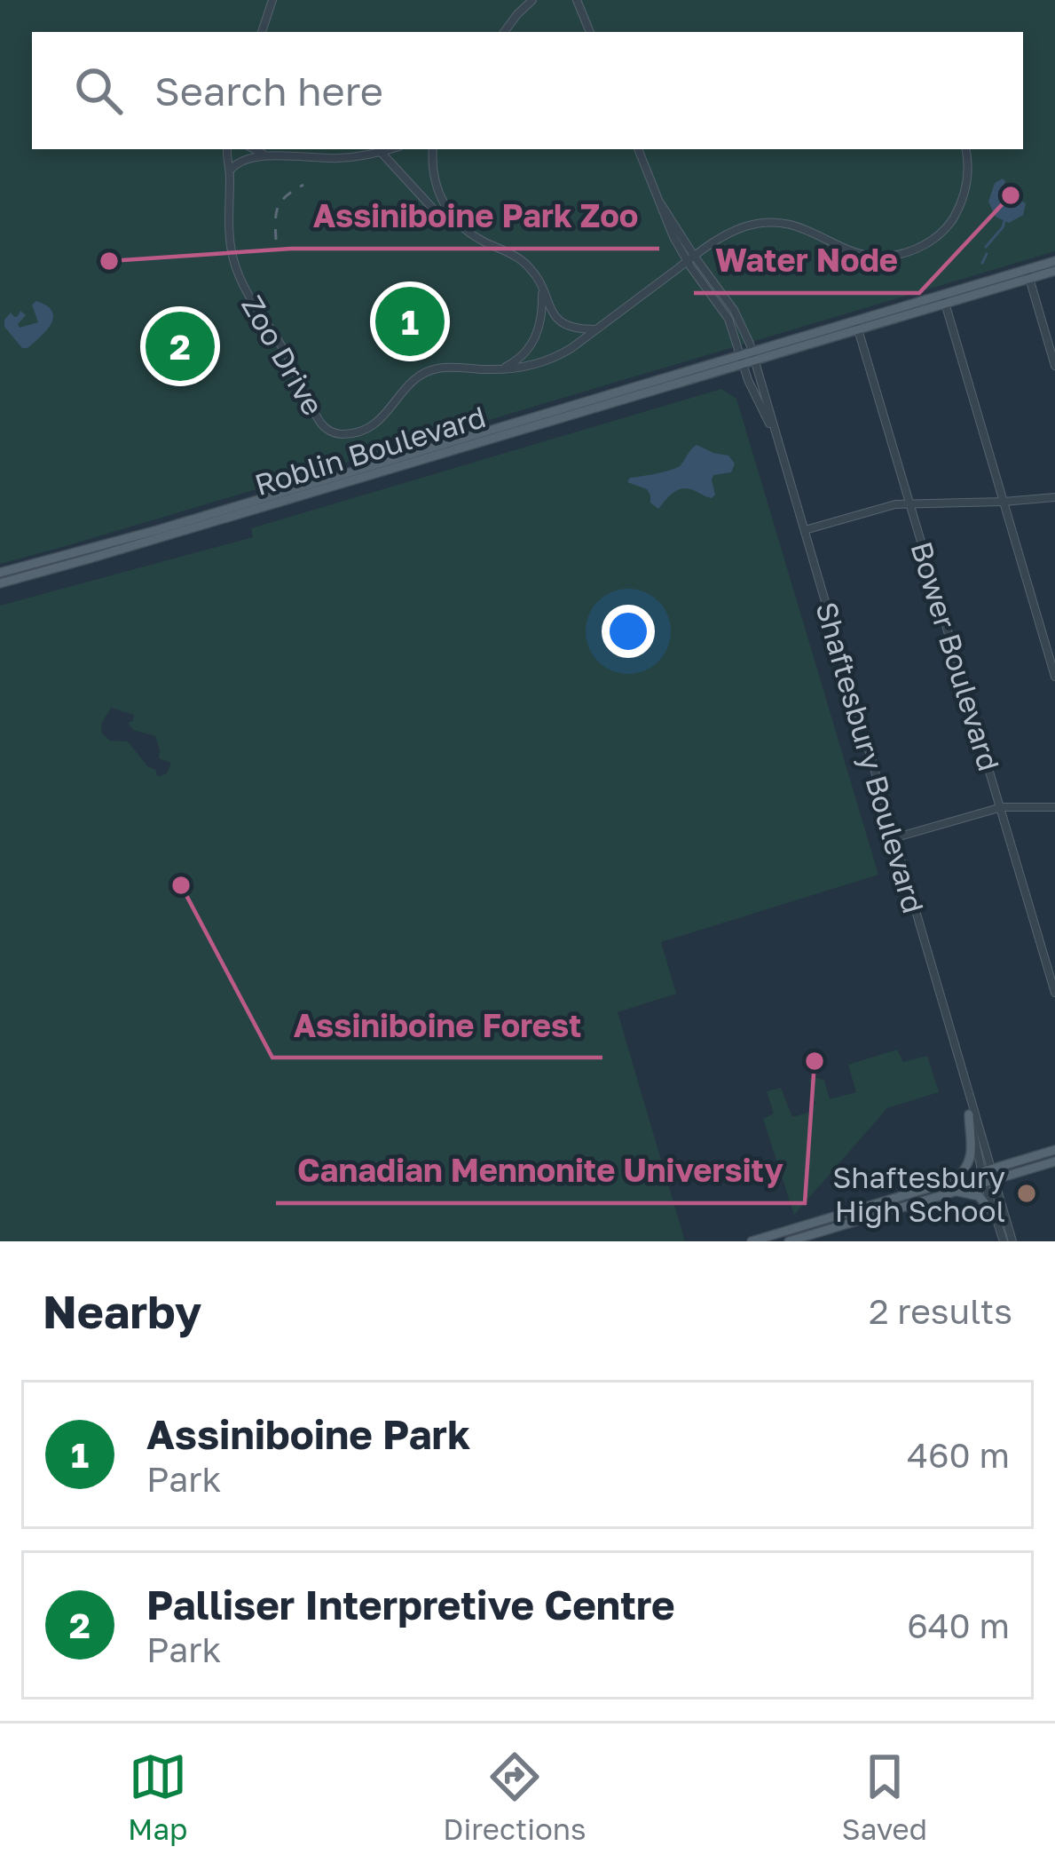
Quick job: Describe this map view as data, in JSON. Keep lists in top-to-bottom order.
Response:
{
  "streets": {
    "main road": ["Roblin Boulevard"],
    "street": ["Zoo Drive", "Bower Boulevard", "Shaftesbury Boulevard"]
  },
  "crossings": [
    ["Roblin Boulevard", "Shaftesbury Boulevard"]
  ],
  "places": [
    "Water Node",
    "Assiniboine Park Zoo",
    "Assiniboine Forest",
    "Canadian Mennonite University",
    "Shaftesbury High School"
  ],
  "page": {
    "search": "Search here",
    "pins": ["1", "2"],
    "heading": ["Nearby", "2 results"],
    "list": [
      {
        "mark": "1",
        "name": "Assiniboine Park",
        "note": "Park",
        "value": "460 m"
      },
      {
        "mark": "2",
        "name": "Palliser Interpretive Centre",
        "note": "Park",
        "value": "640 m"
      }
    ],
    "nav": ["Map", "Directions", "Saved"]
  }
}
